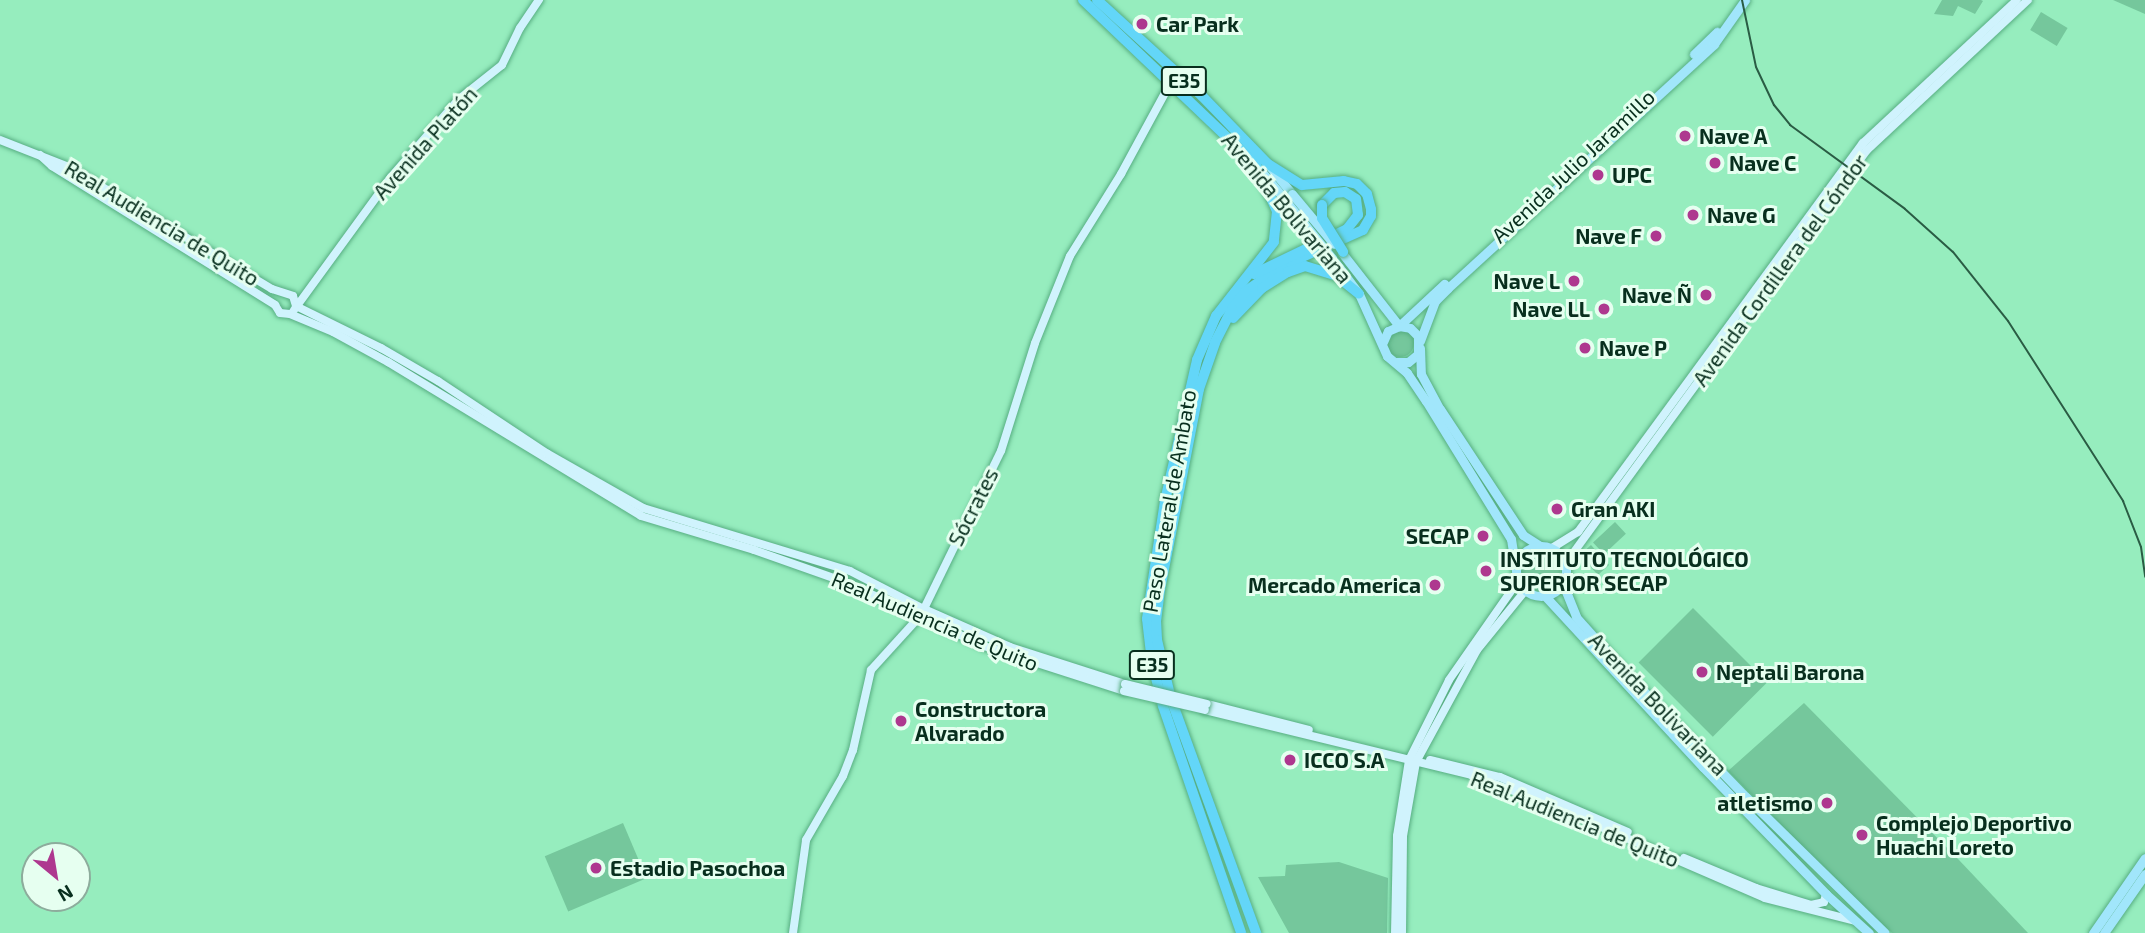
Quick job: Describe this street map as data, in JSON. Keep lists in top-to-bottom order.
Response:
{
  "streets": {
    "highway": ["E35", "Avenida Bolivariana", "Paso Lateral de Ambato"],
    "main road": ["Avenida Julio Jaramillo"],
    "street": [
      "Avenida Platón",
      "Real Audiencia de Quito",
      "Avenida Cordillera del Cóndor",
      "Sócrates"
    ]
  },
  "crossings": [
    ["Avenida Platón", "Real Audiencia de Quito"],
    ["Avenida Julio Jaramillo", "Avenida Bolivariana"],
    ["Avenida Bolivariana", "Real Audiencia de Quito"],
    ["Avenida Bolivariana", "Avenida Cordillera del Cóndor"],
    ["Avenida Bolivariana", "Paso Lateral de Ambato"],
    ["Avenida Bolivariana", "Sócrates"],
    ["Real Audiencia de Quito", "Sócrates"]
  ],
  "places": [
    "Car Park",
    "Nave A",
    "Nave C",
    "UPC",
    "Nave G",
    "Nave F",
    "Nave L",
    "Nave Ñ",
    "Nave LL",
    "Nave P",
    "Gran AKI",
    "SECAP",
    "INSTITUTO TECNOLÓGICO SUPERIOR SECAP",
    "Mercado America",
    "Neptali Barona",
    "Constructora Alvarado",
    "ICCO S.A",
    "atletismo",
    "Complejo Deportivo Huachi Loreto",
    "Estadio Pasochoa"
  ],
  "north": "bottom right"
}
